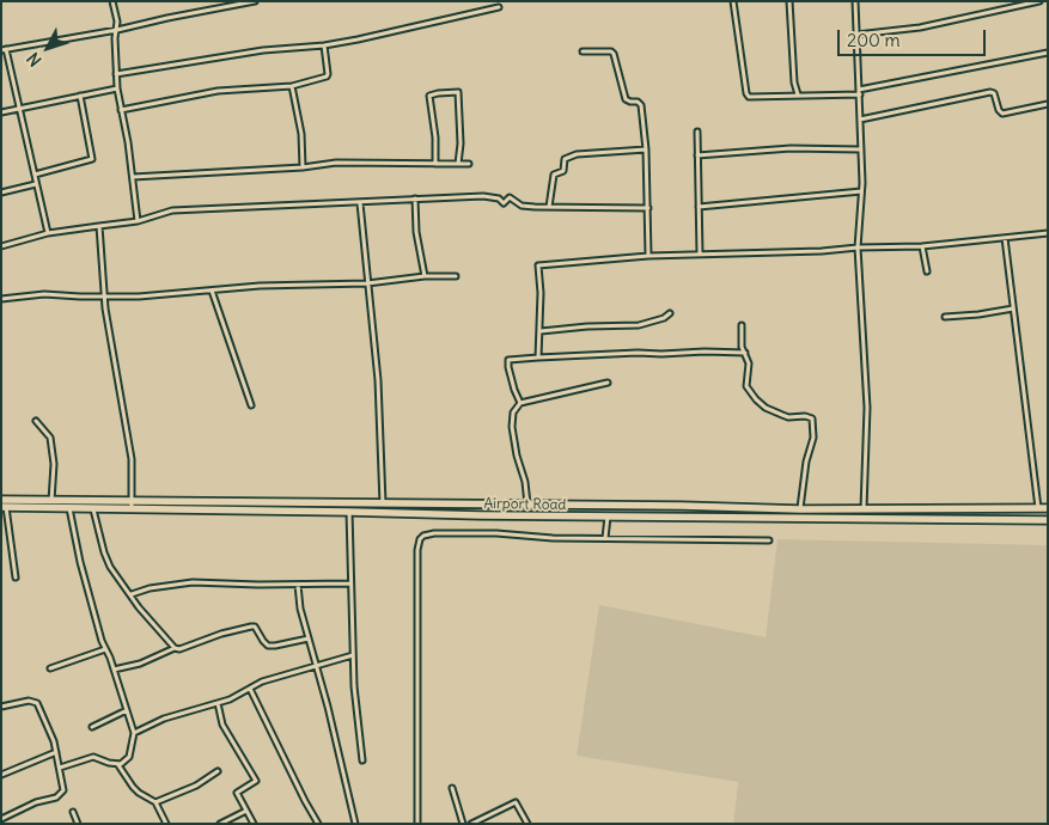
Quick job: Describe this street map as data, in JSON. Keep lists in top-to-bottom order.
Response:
{
  "streets": {
    "highway": ["Airport Road"]
  },
  "scale_bar": "200 m",
  "north": "bottom left"
}
